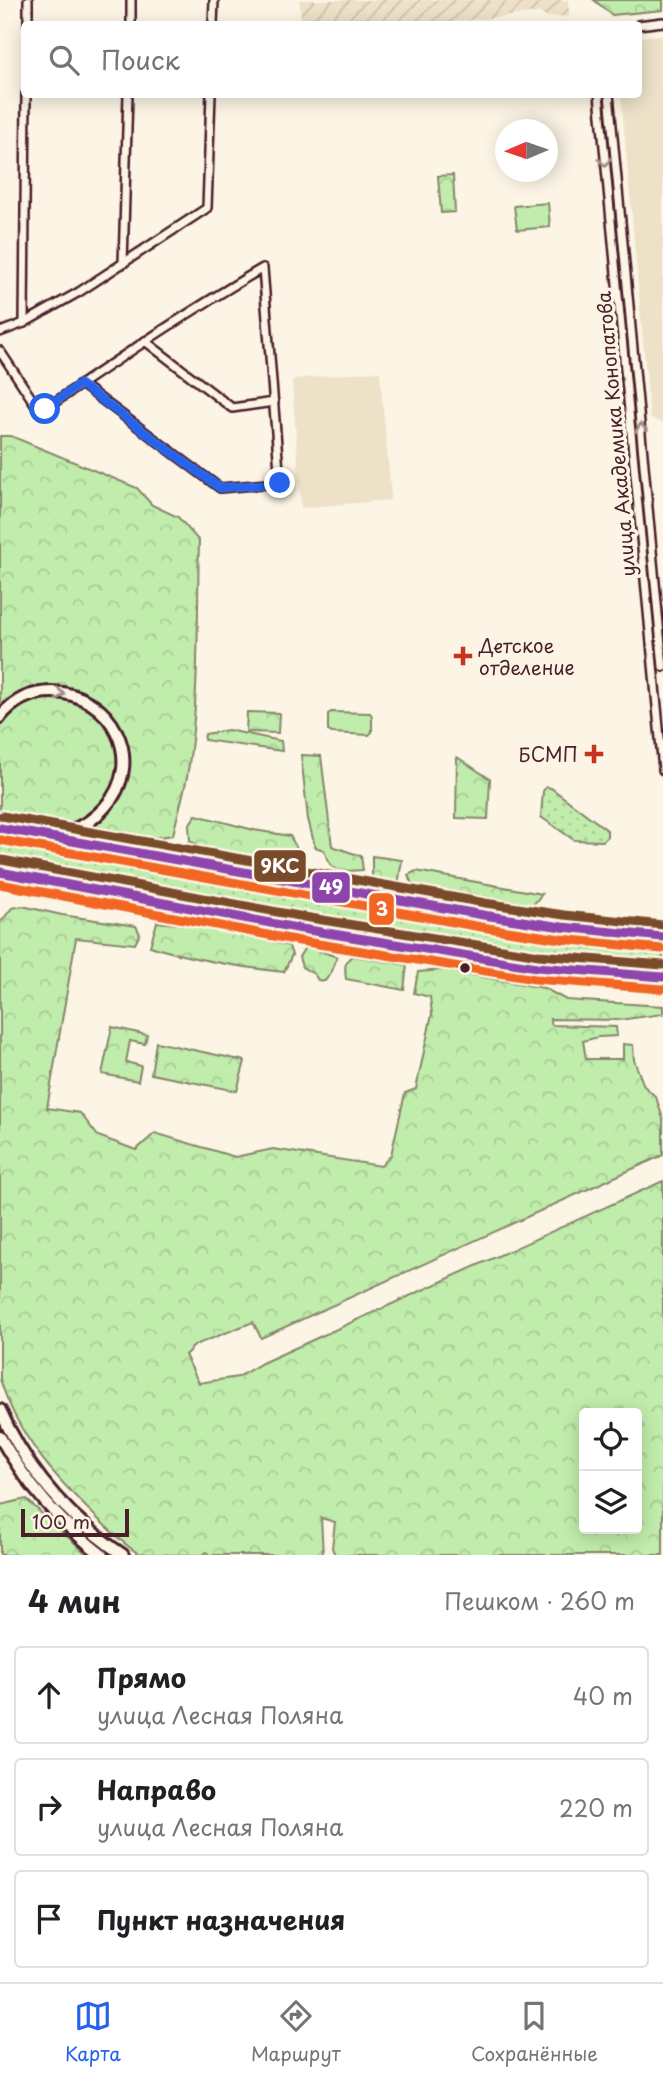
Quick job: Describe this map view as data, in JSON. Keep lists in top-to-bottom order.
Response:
{
  "streets": {
    "street": ["улица Академика Конопатова"]
  },
  "places": {
    "health": ["Детское отделение", "БСМП"]
  },
  "lines": ["transit line 9КС", "transit line 49", "transit line 3"],
  "scale_bar": "100 m",
  "north": "left",
  "page": {
    "search": "Поиск",
    "scale": "100 m",
    "heading": ["4 мин", "Пешком · 260 m"],
    "list": [
      ["Прямо", "улица Лесная Поляна", "40 m"],
      ["Направо", "улица Лесная Поляна", "220 m"],
      "Пункт назначения"
    ],
    "nav": ["Карта", "Маршрут", "Сохранённые"]
  }
}
